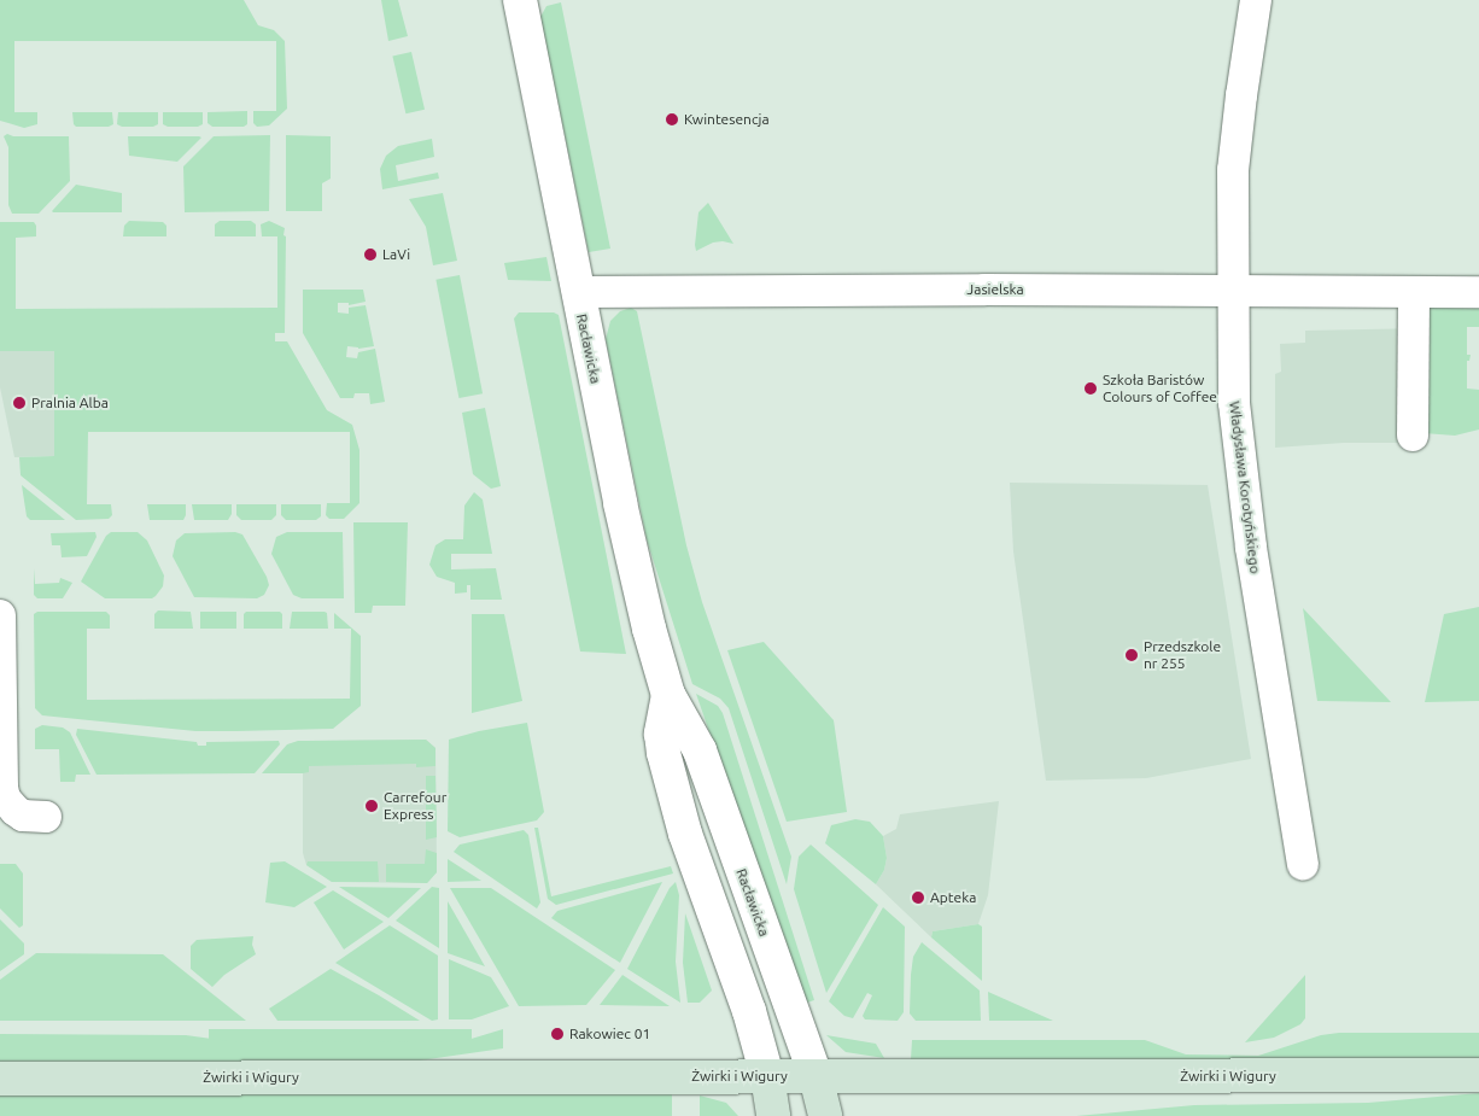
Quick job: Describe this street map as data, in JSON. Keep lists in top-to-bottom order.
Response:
{
  "streets": {
    "main road": ["Racławicka", "Żwirki i Wigury"],
    "street": ["Jasielska", "Władysława Korotyńskiego"]
  },
  "crossings": [
    ["Jasielska", "Racławicka"],
    ["Jasielska", "Władysława Korotyńskiego"],
    ["Racławicka", "Żwirki i Wigury"]
  ],
  "places": [
    "Kwintesencja",
    "LaVi",
    "Szkoła Baristów Colours of Coffee",
    "Pralnia Alba",
    "Przedszkole nr 255",
    "Carrefour Express",
    "Apteka",
    "Rakowiec 01"
  ]
}
